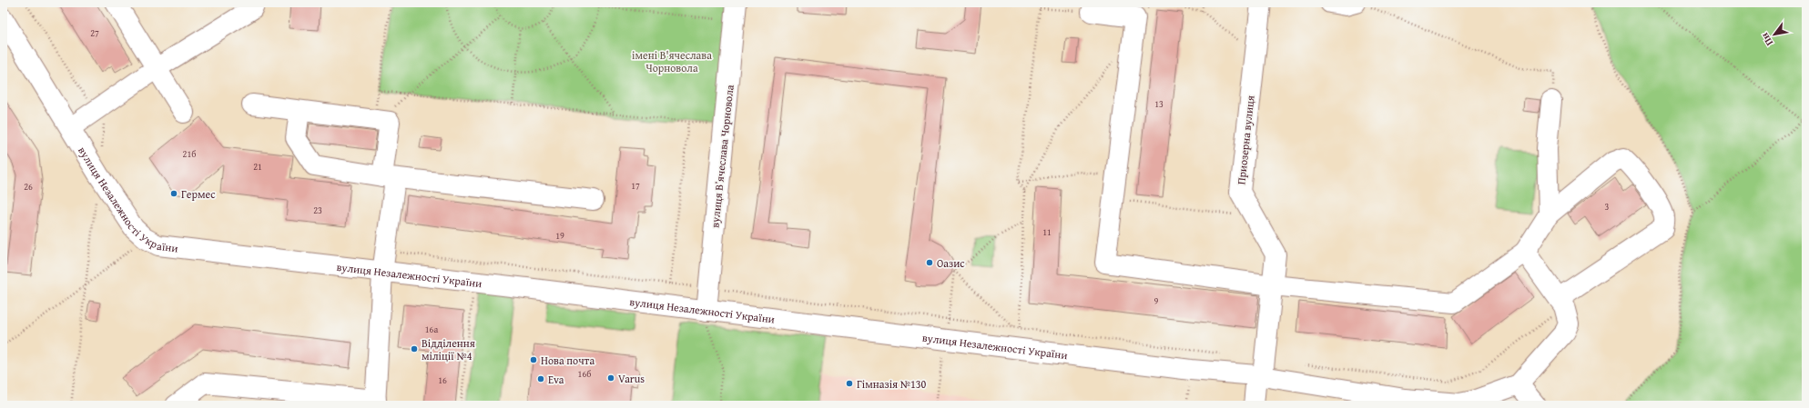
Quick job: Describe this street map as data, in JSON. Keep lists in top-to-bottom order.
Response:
{
  "streets": {
    "street": ["Приозерна вулиця", "вулиця Вʼячеслава Чорновола", "вулиця Незалежності України"]
  },
  "crossings": [
    ["Приозерна вулиця", "вулиця Незалежності України"],
    ["вулиця Вʼячеслава Чорновола", "вулиця Незалежності України"]
  ],
  "parks": ["імені В'ячеслава Чорновола"],
  "places": [
    "Гермес",
    "Оазис",
    "Відділення міліції №4",
    "Нова почта",
    "Varus",
    "Eva",
    "Гімназія №130"
  ],
  "house_numbers": [
    "27",
    "13",
    "21б",
    "21",
    "17",
    "26",
    "3",
    "23",
    "11",
    "19",
    "9",
    "16а",
    "16б",
    "16"
  ],
  "north": "bottom left"
}
